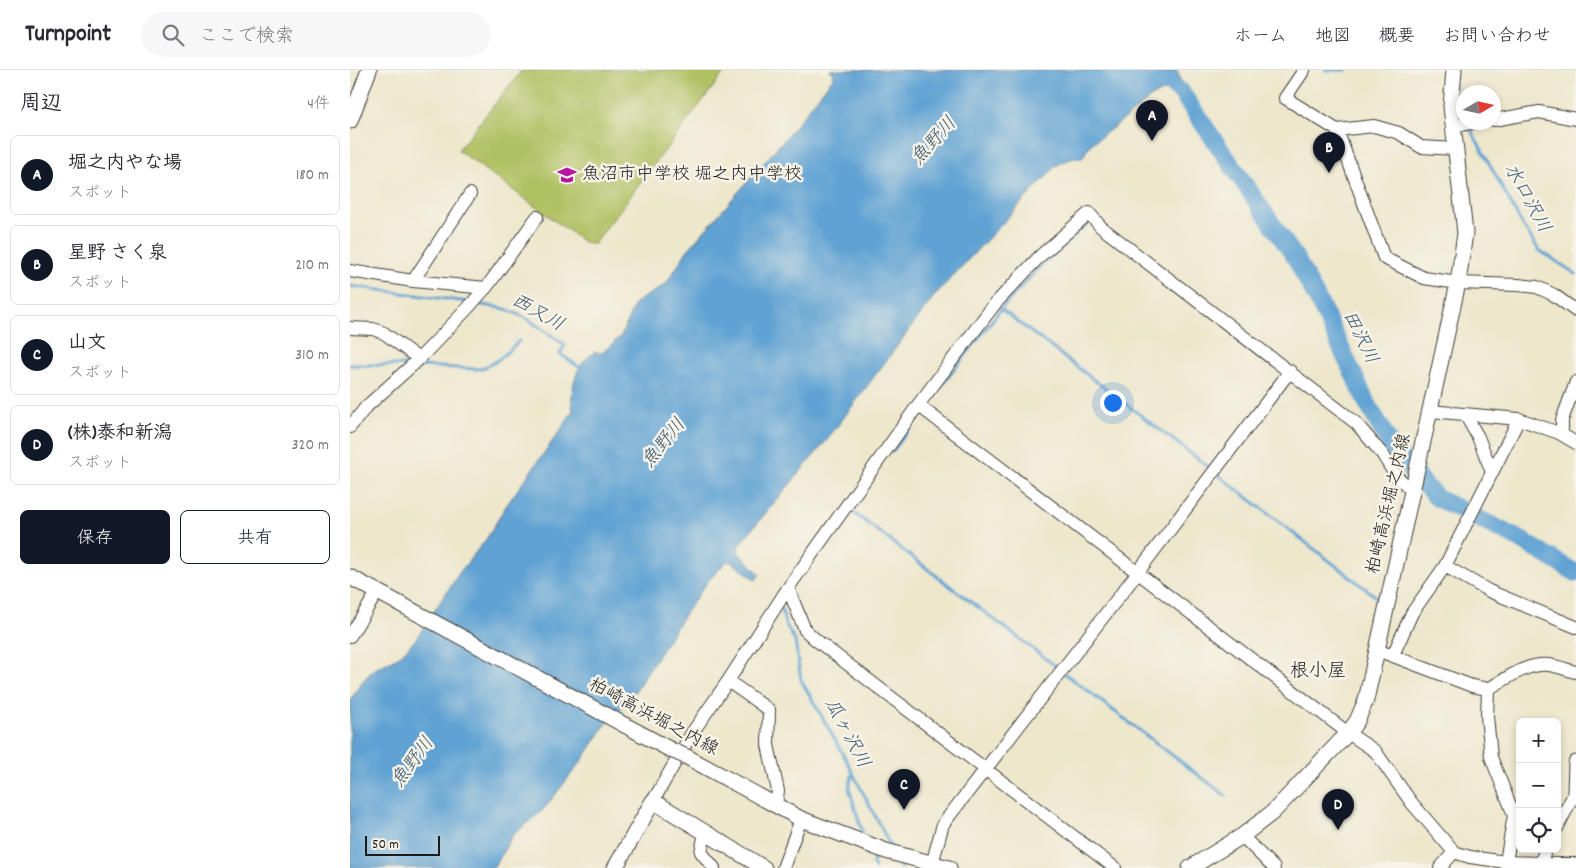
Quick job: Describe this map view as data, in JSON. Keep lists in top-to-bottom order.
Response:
{
  "streets": {
    "main road": ["柏崎高浜堀之内線"]
  },
  "districts": ["根小屋"],
  "water": [
    "魚野川",
    "水口沢川",
    "西又川",
    "田沢川",
    "瓜ヶ沢川"
  ],
  "places": {
    "school or university": ["魚沼市中学校 堀之内中学校"]
  },
  "scale_bar": "50 m",
  "north": "right",
  "page": {
    "header": "Turnpoint",
    "search": "ここで検索",
    "nav": [
      "ホーム",
      "地図",
      "概要",
      "お問い合わせ"
    ],
    "heading": ["周辺", "4件"],
    "pins": [
      "A",
      "B",
      "C",
      "D"
    ],
    "list": [
      {
        "mark": "A",
        "name": "堀之内やな場",
        "note": "スポット",
        "value": "180 m"
      },
      {
        "mark": "B",
        "name": "星野 さく泉",
        "note": "スポット",
        "value": "210 m"
      },
      {
        "mark": "C",
        "name": "山文",
        "note": "スポット",
        "value": "310 m"
      },
      {
        "mark": "D",
        "name": "(株)泰和新潟",
        "note": "スポット",
        "value": "320 m"
      }
    ],
    "buttons": ["保存", "共有"],
    "map_buttons": ["+", "−"],
    "scale": "50 m"
  }
}
